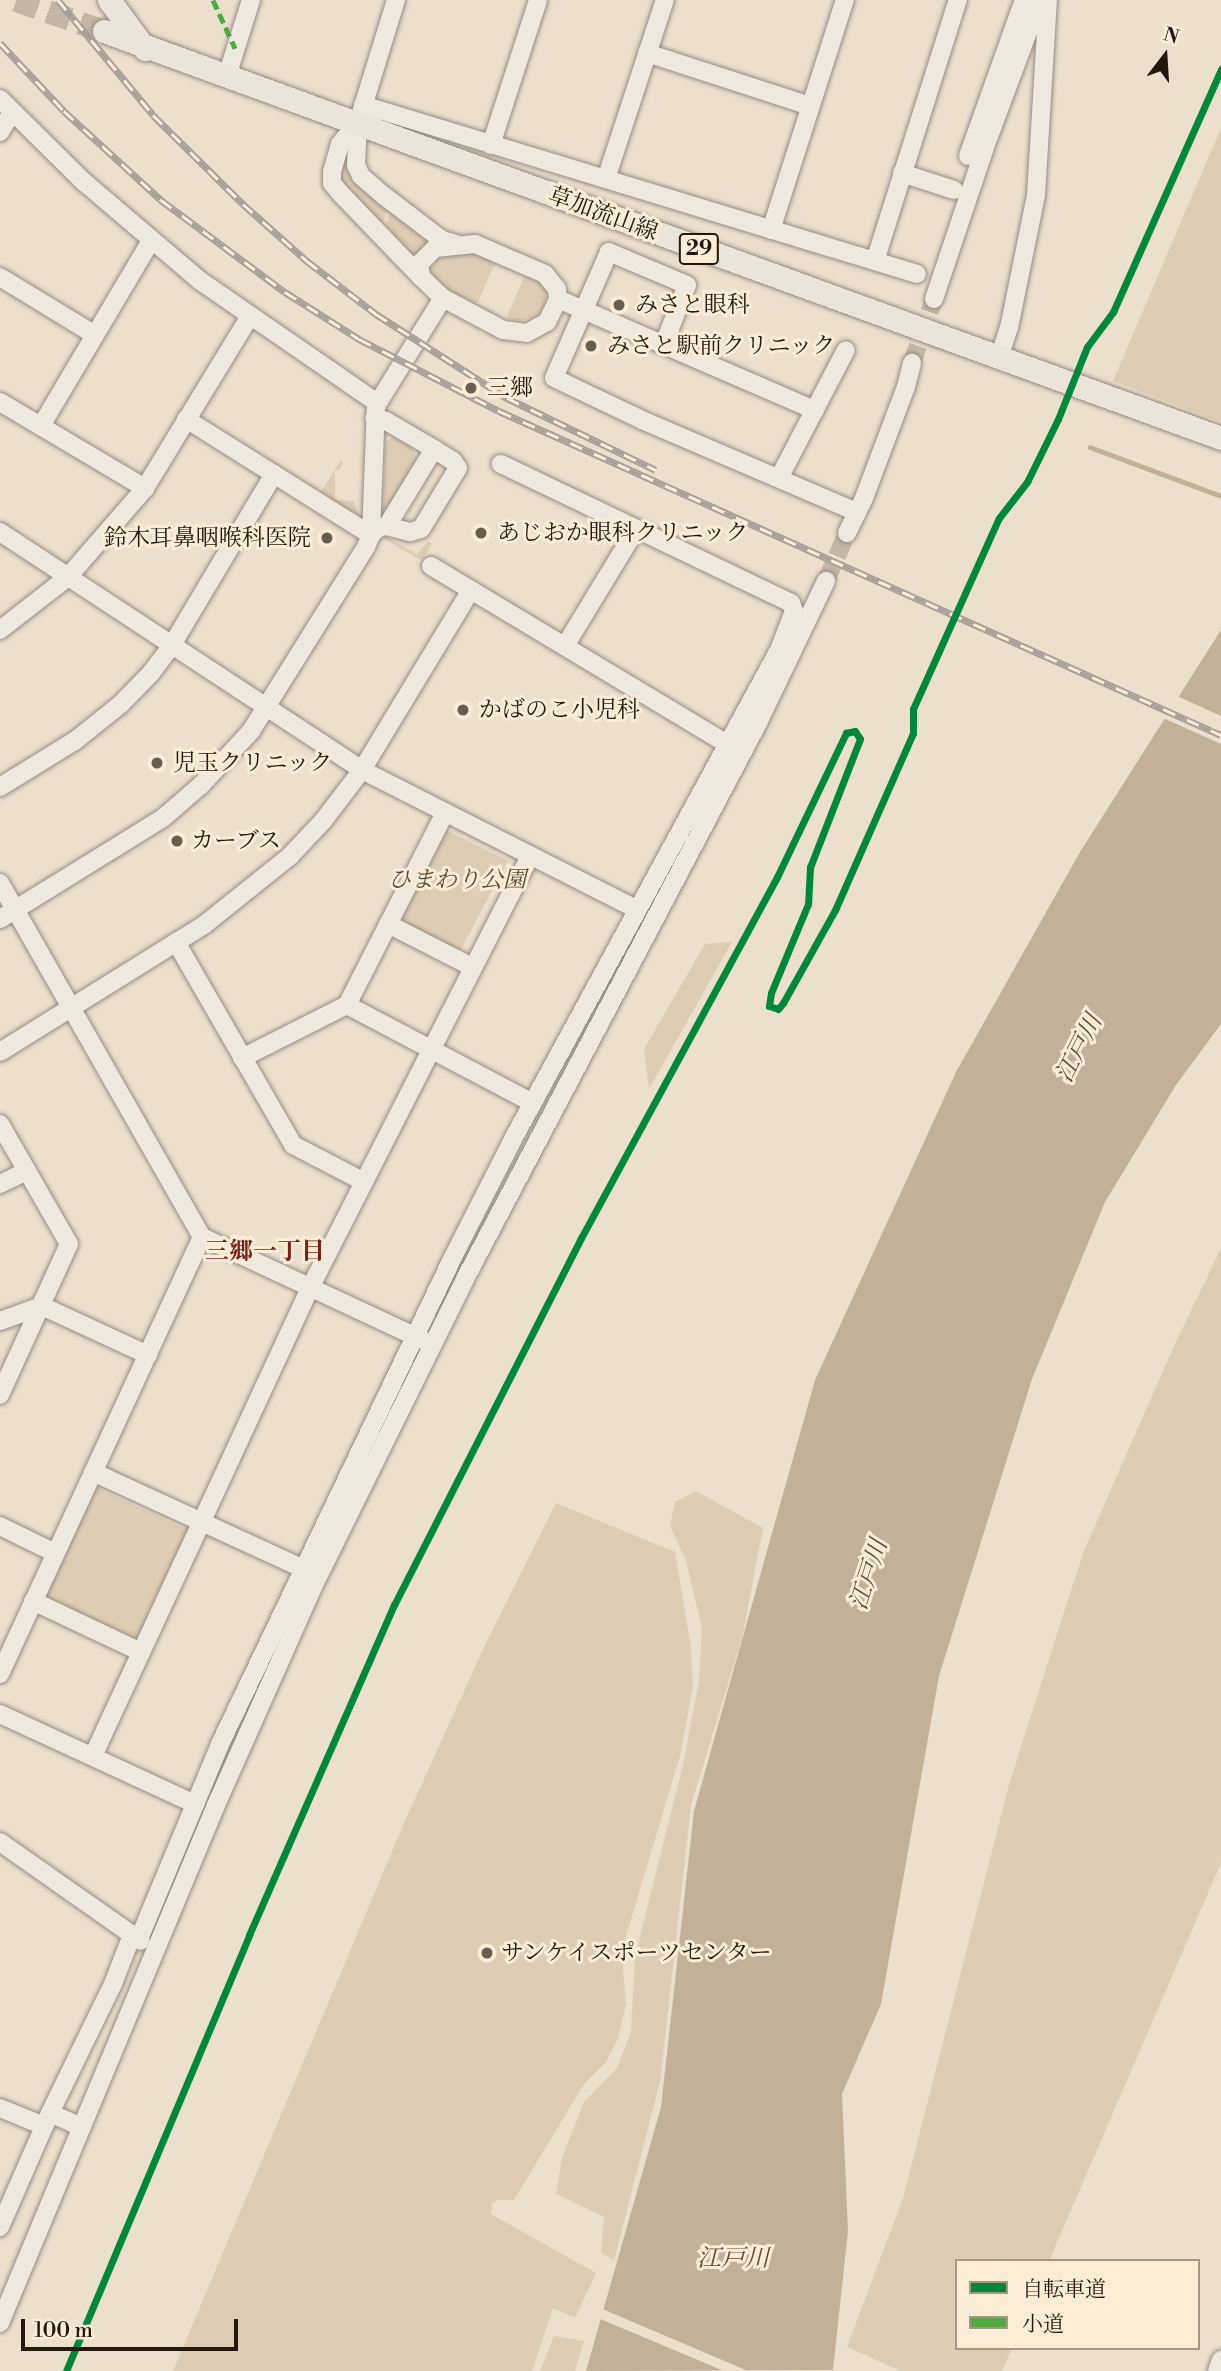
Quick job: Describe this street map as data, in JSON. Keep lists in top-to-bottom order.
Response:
{
  "streets": {
    "main road": ["草加流山線", "29"]
  },
  "districts": ["三郷一丁目"],
  "water": ["江戸川"],
  "parks": ["ひまわり公園"],
  "places": [
    "みさと眼科",
    "みさと駅前クリニック",
    "三郷",
    "あじおか眼科クリニック",
    "鈴木耳鼻咽喉科医院",
    "かばのこ小児科",
    "児玉クリニック",
    "カーブス",
    "サンケイスポーツセンター"
  ],
  "legend": ["自転車道", "小道"],
  "scale_bar": "100 m",
  "north": "top"
}
